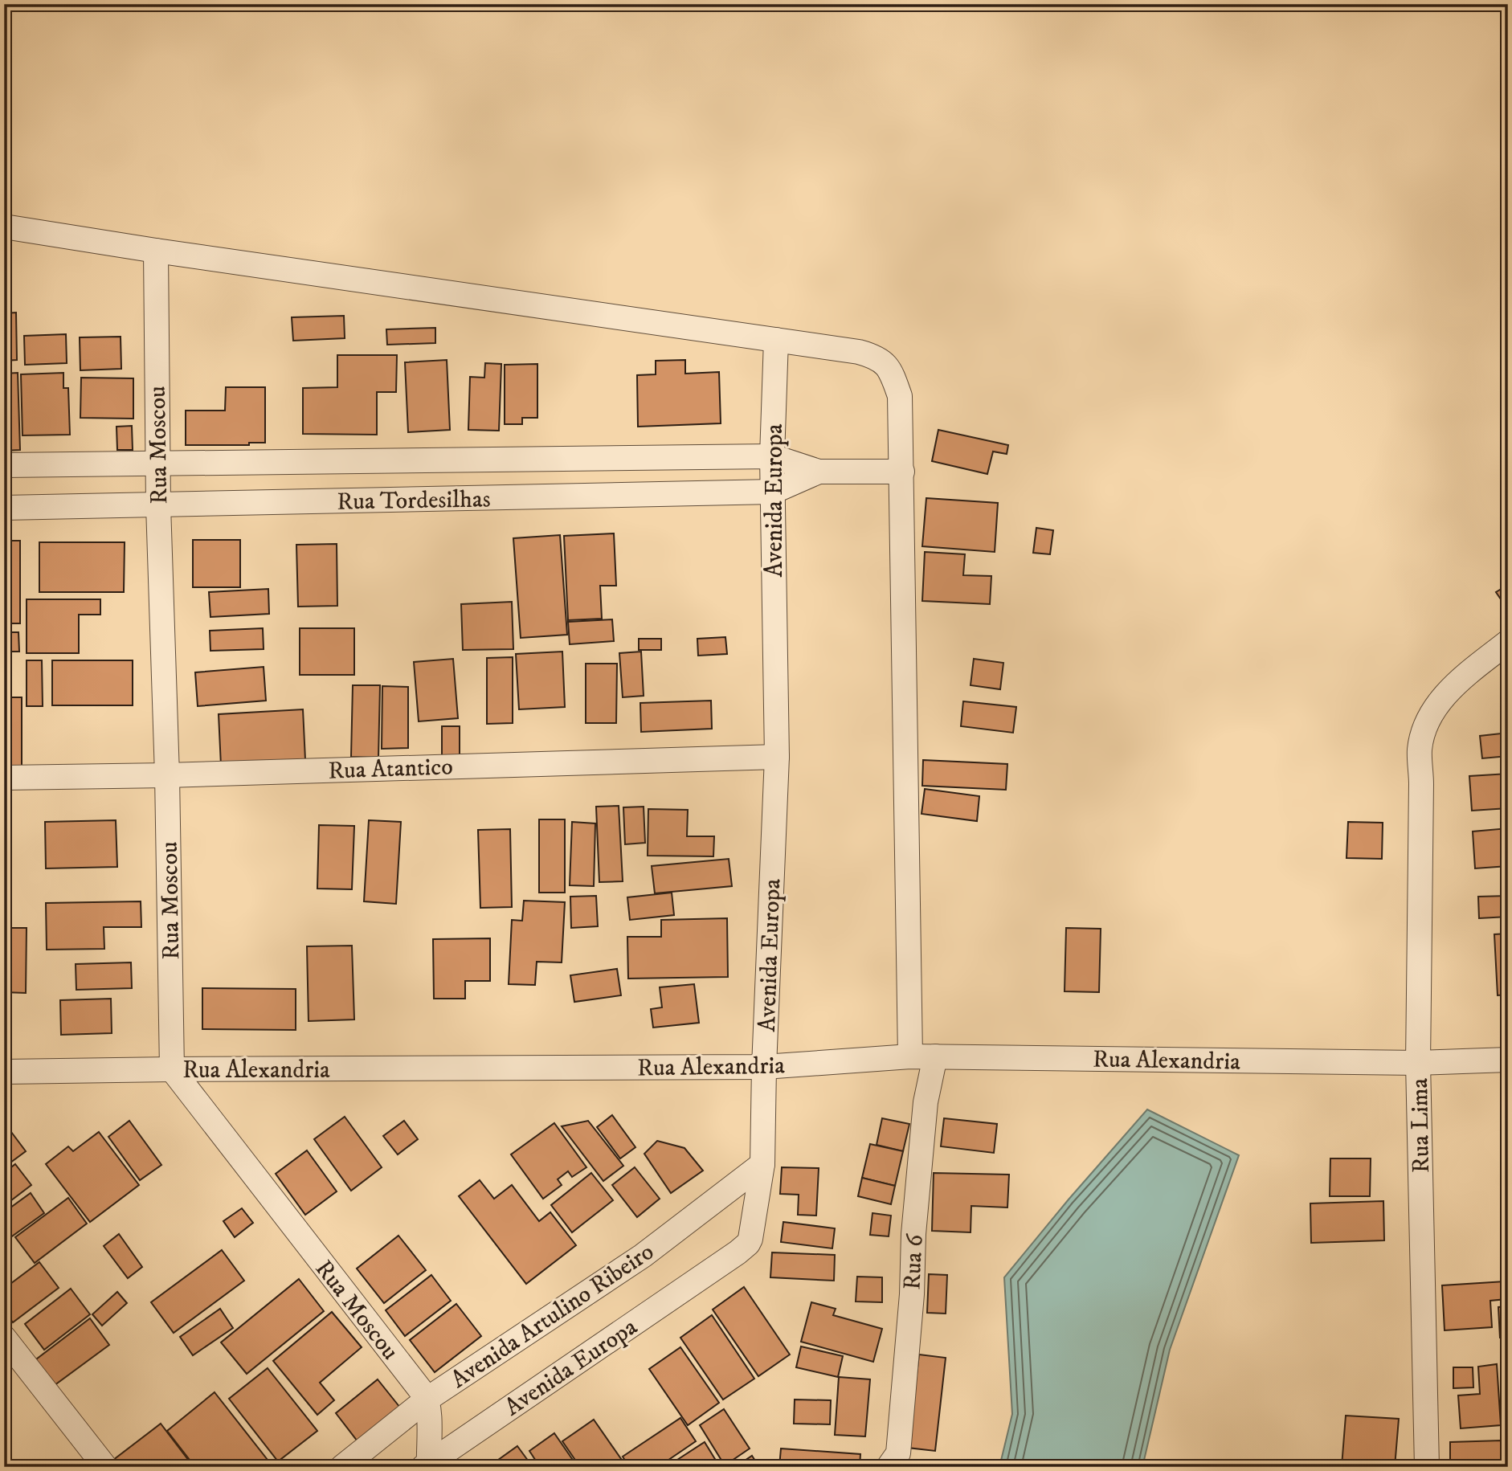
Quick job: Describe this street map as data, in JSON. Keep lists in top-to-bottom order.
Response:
{
  "streets": {
    "street": [
      "Rua Moscou",
      "Rua Tordesilhas",
      "Avenida Europa",
      "Rua Atantico",
      "Rua Alexandria",
      "Rua Lima",
      "Rua 6",
      "Avenida Artulino Ribeiro"
    ]
  },
  "crossings": [
    ["Rua Moscou", "Rua Tordesilhas"],
    ["Rua Moscou", "Rua Atantico"],
    ["Rua Moscou", "Rua Alexandria"],
    ["Rua Moscou", "Avenida Artulino Ribeiro"],
    ["Rua Tordesilhas", "Avenida Europa"],
    ["Avenida Europa", "Rua Atantico"],
    ["Avenida Europa", "Rua Alexandria"],
    ["Avenida Europa", "Avenida Artulino Ribeiro"],
    ["Rua Alexandria", "Rua Lima"],
    ["Rua Alexandria", "Rua 6"]
  ]
}
